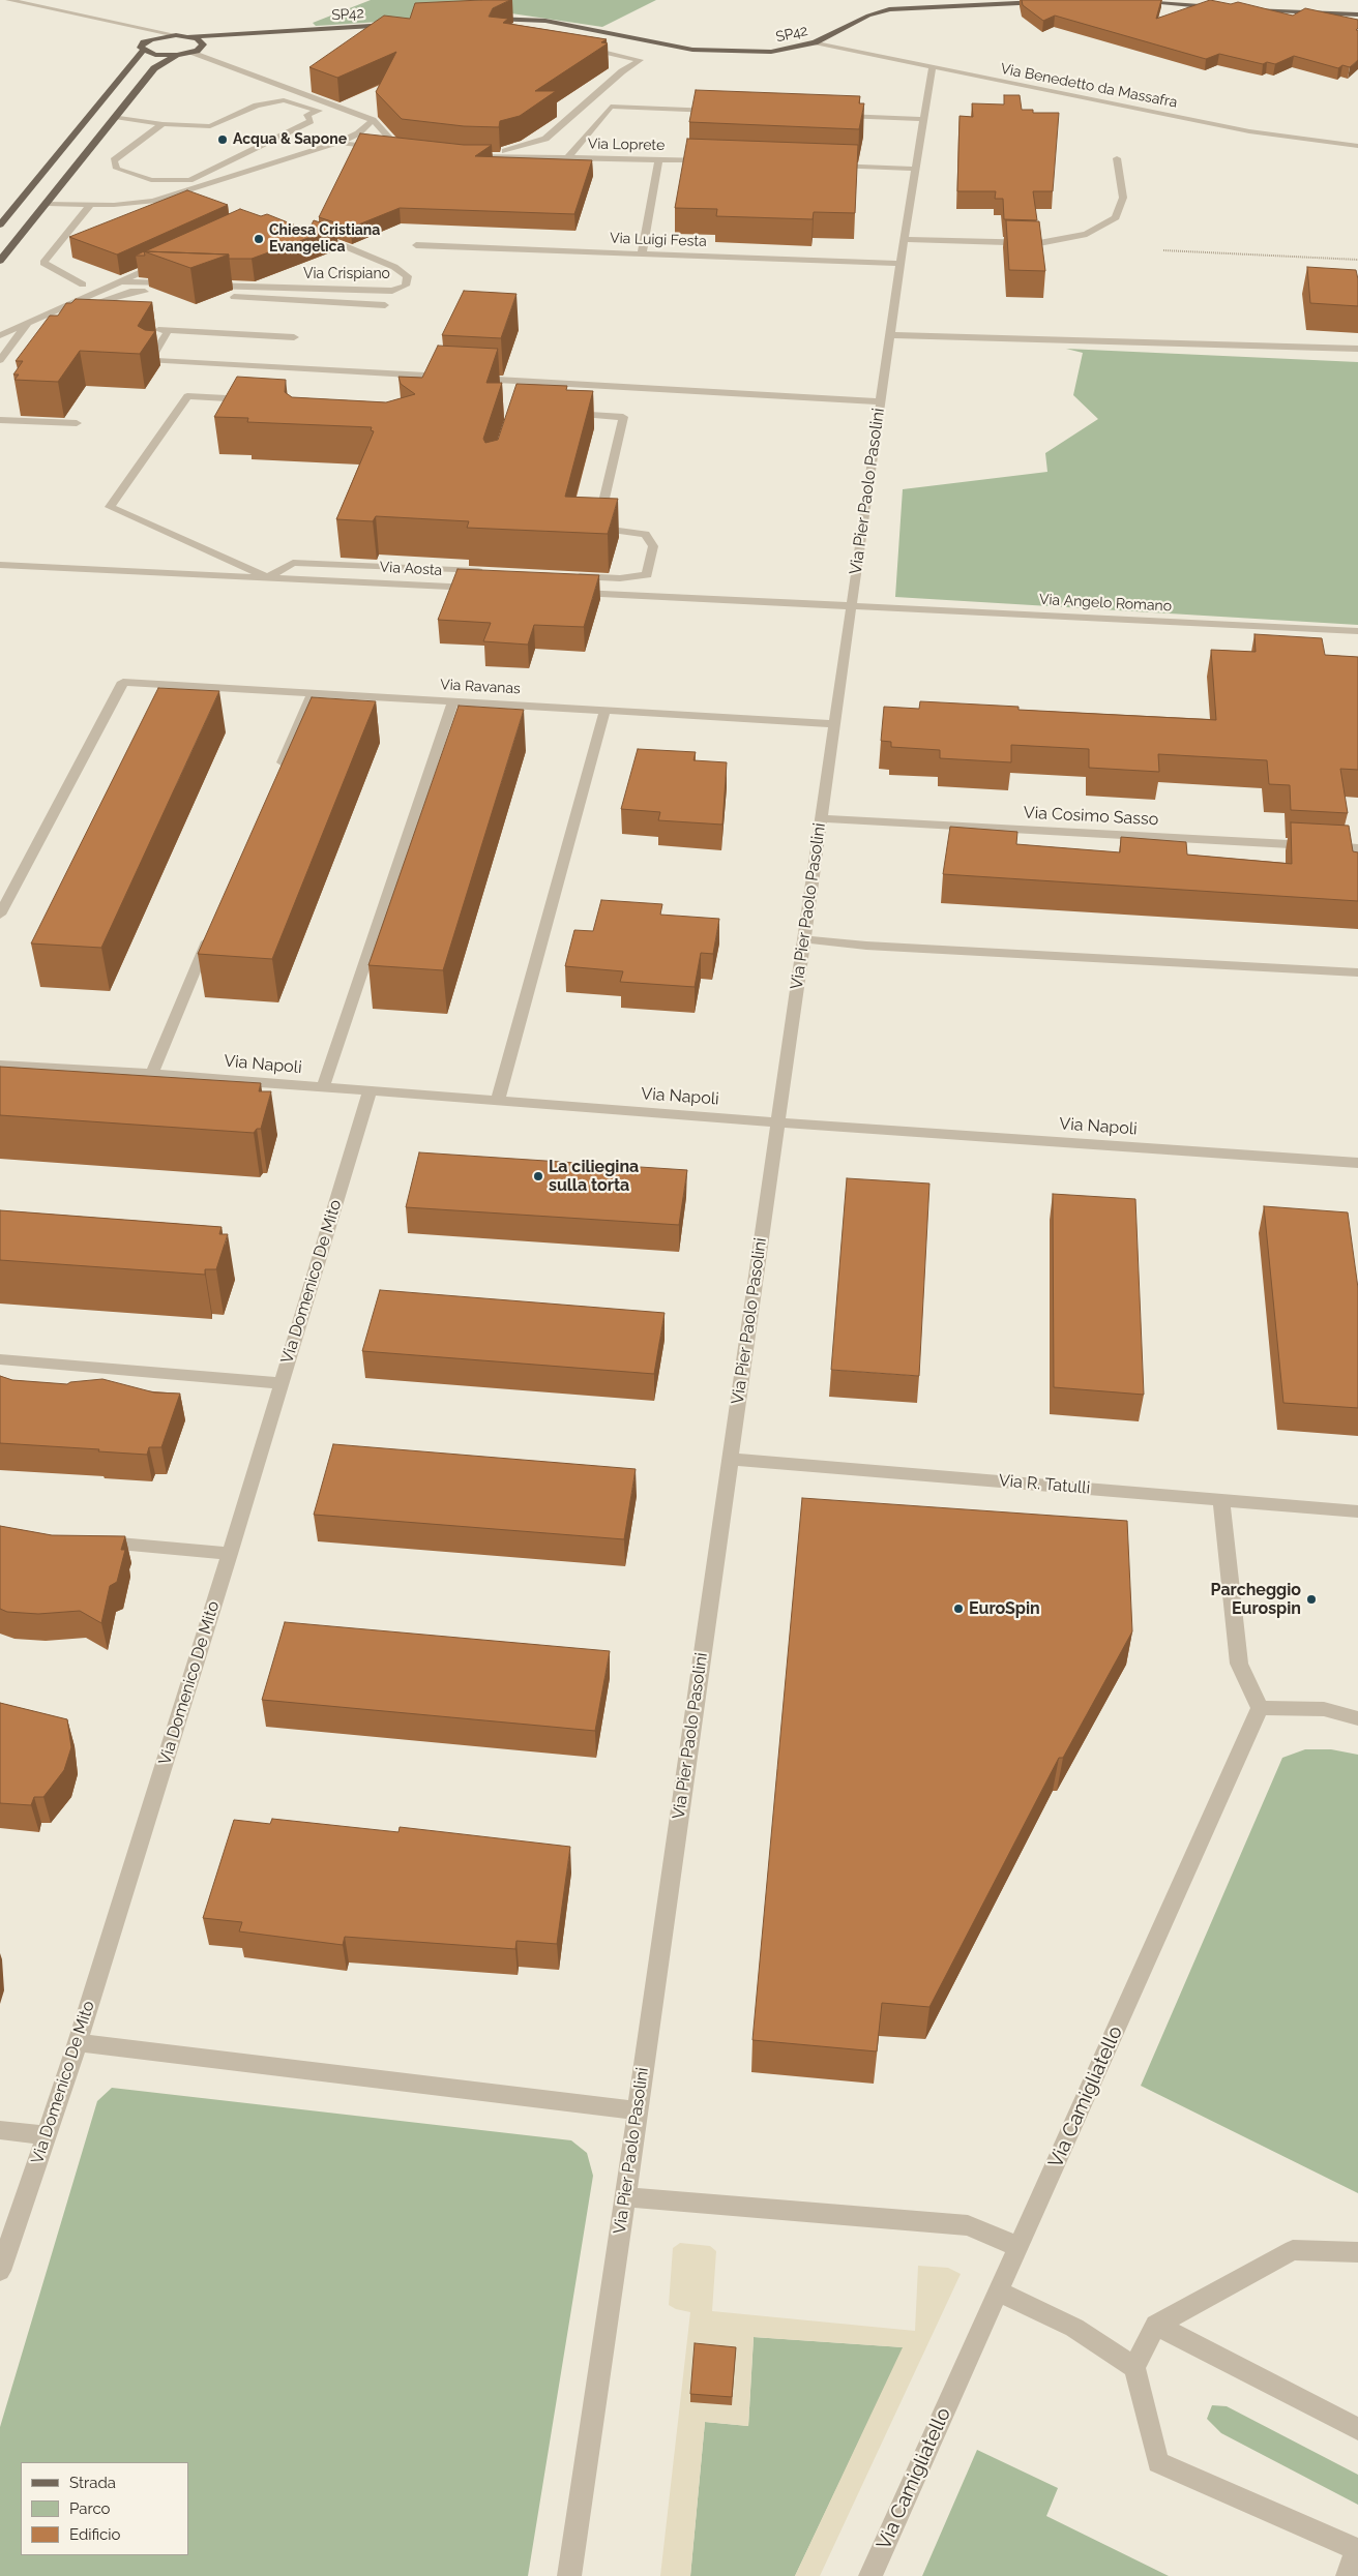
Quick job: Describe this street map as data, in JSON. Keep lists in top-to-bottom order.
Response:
{
  "streets": {
    "main road": ["SP42"],
    "street": [
      "Via Benedetto da Massafra",
      "Via Loprete",
      "Via Luigi Festa",
      "Via Crispiano",
      "Via Pier Paolo Pasolini",
      "Via Aosta",
      "Via Angelo Romano",
      "Via Ravanas",
      "Via Cosimo Sasso",
      "Via Napoli",
      "Via Domenico De Mito",
      "Via R. Tatulli",
      "Via Camigliatello"
    ]
  },
  "crossings": [
    ["SP42", "Via Benedetto da Massafra"],
    ["Via Benedetto da Massafra", "Via Pier Paolo Pasolini"],
    ["Via Luigi Festa", "Via Pier Paolo Pasolini"],
    ["Via Pier Paolo Pasolini", "Via Angelo Romano"],
    ["Via Pier Paolo Pasolini", "Via Ravanas"],
    ["Via Pier Paolo Pasolini", "Via Cosimo Sasso"],
    ["Via Pier Paolo Pasolini", "Via Napoli"],
    ["Via Pier Paolo Pasolini", "Via R. Tatulli"],
    ["Via Napoli", "Via Domenico De Mito"]
  ],
  "places": [
    "Acqua & Sapone",
    "Chiesa Cristiana Evangelica",
    "La ciliegina sulla torta",
    "Parcheggio Eurospin",
    "EuroSpin"
  ],
  "legend": ["Strada", "Parco", "Edificio"]
}
